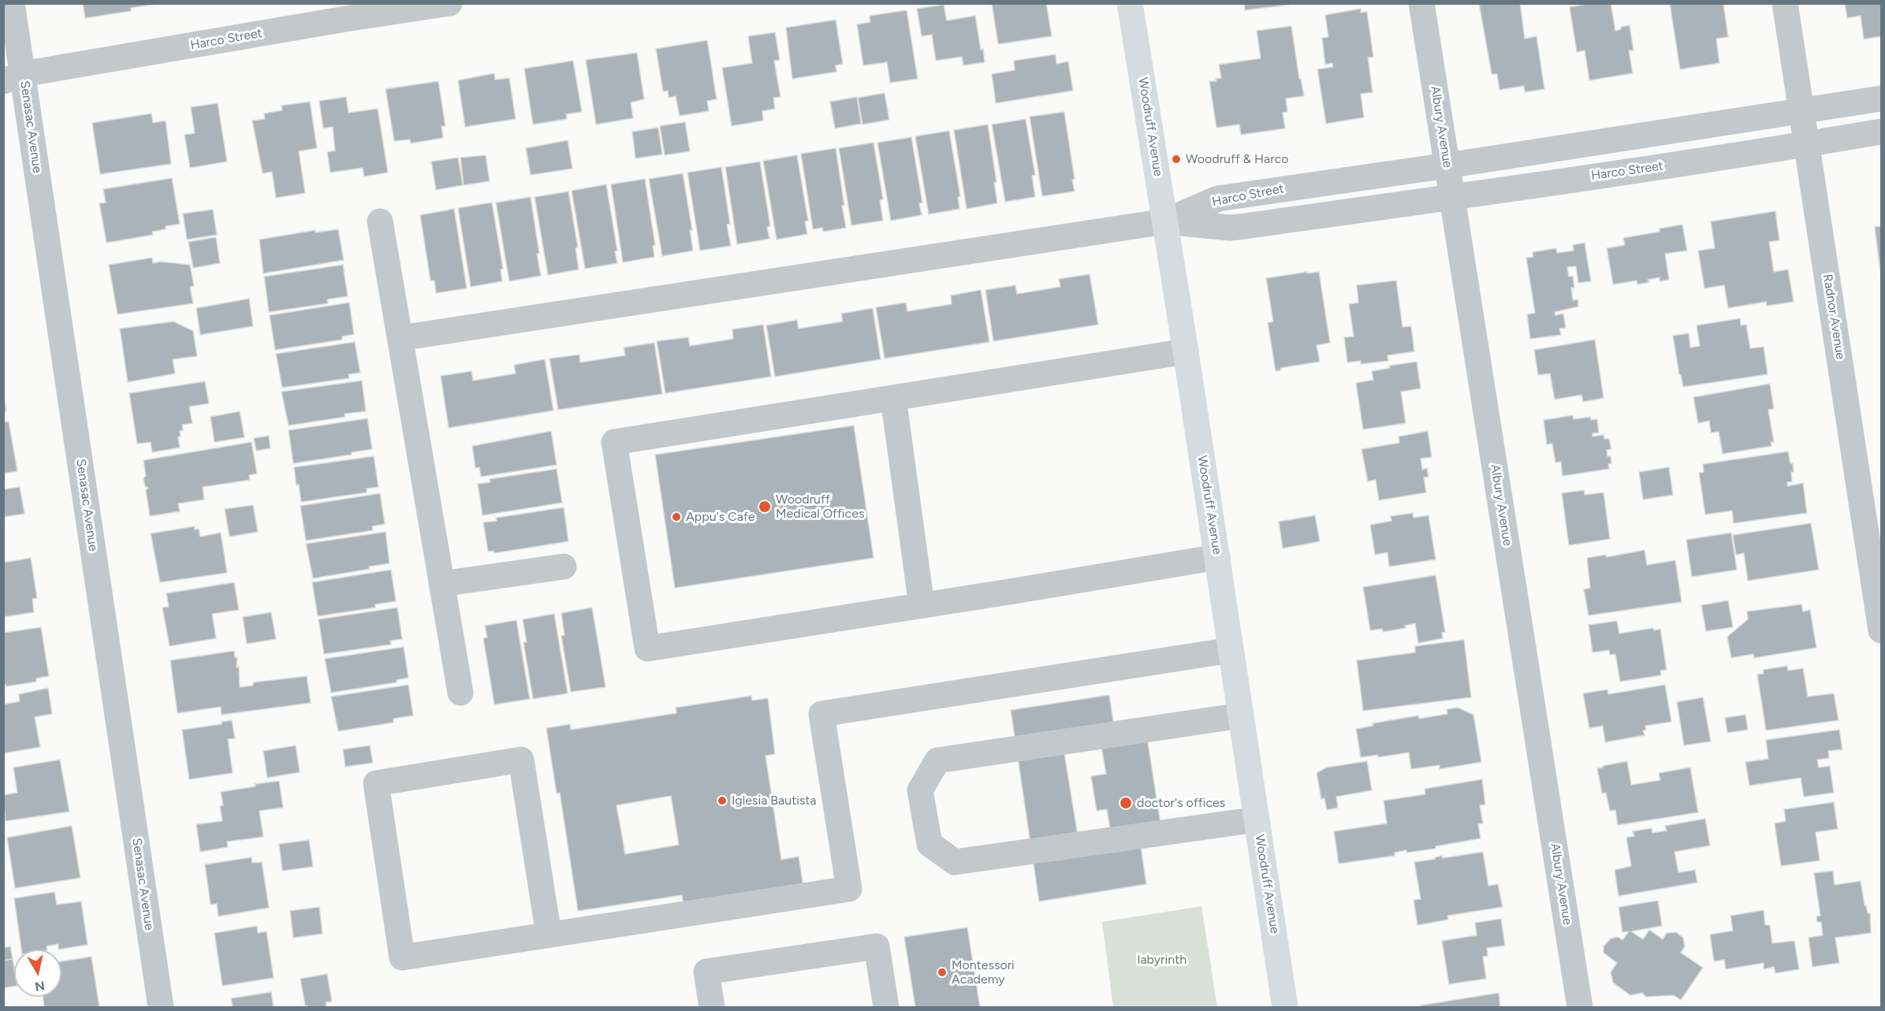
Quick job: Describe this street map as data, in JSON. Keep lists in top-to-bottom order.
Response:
{
  "streets": {
    "main road": ["Woodruff Avenue"],
    "street": [
      "Harco Street",
      "Senasac Avenue",
      "Albury Avenue",
      "Radnor Avenue"
    ]
  },
  "crossings": [
    ["Harco Street", "Senasac Avenue"],
    ["Harco Street", "Woodruff Avenue"],
    ["Harco Street", "Albury Avenue"],
    ["Harco Street", "Radnor Avenue"]
  ],
  "parks": ["labyrinth"],
  "places": [
    "Woodruff & Harco",
    "Woodruff Medical Offices",
    "Appu's Cafe",
    "Iglesia Bautista",
    "doctor's offices",
    "Montessori Academy"
  ],
  "north": "bottom"
}
